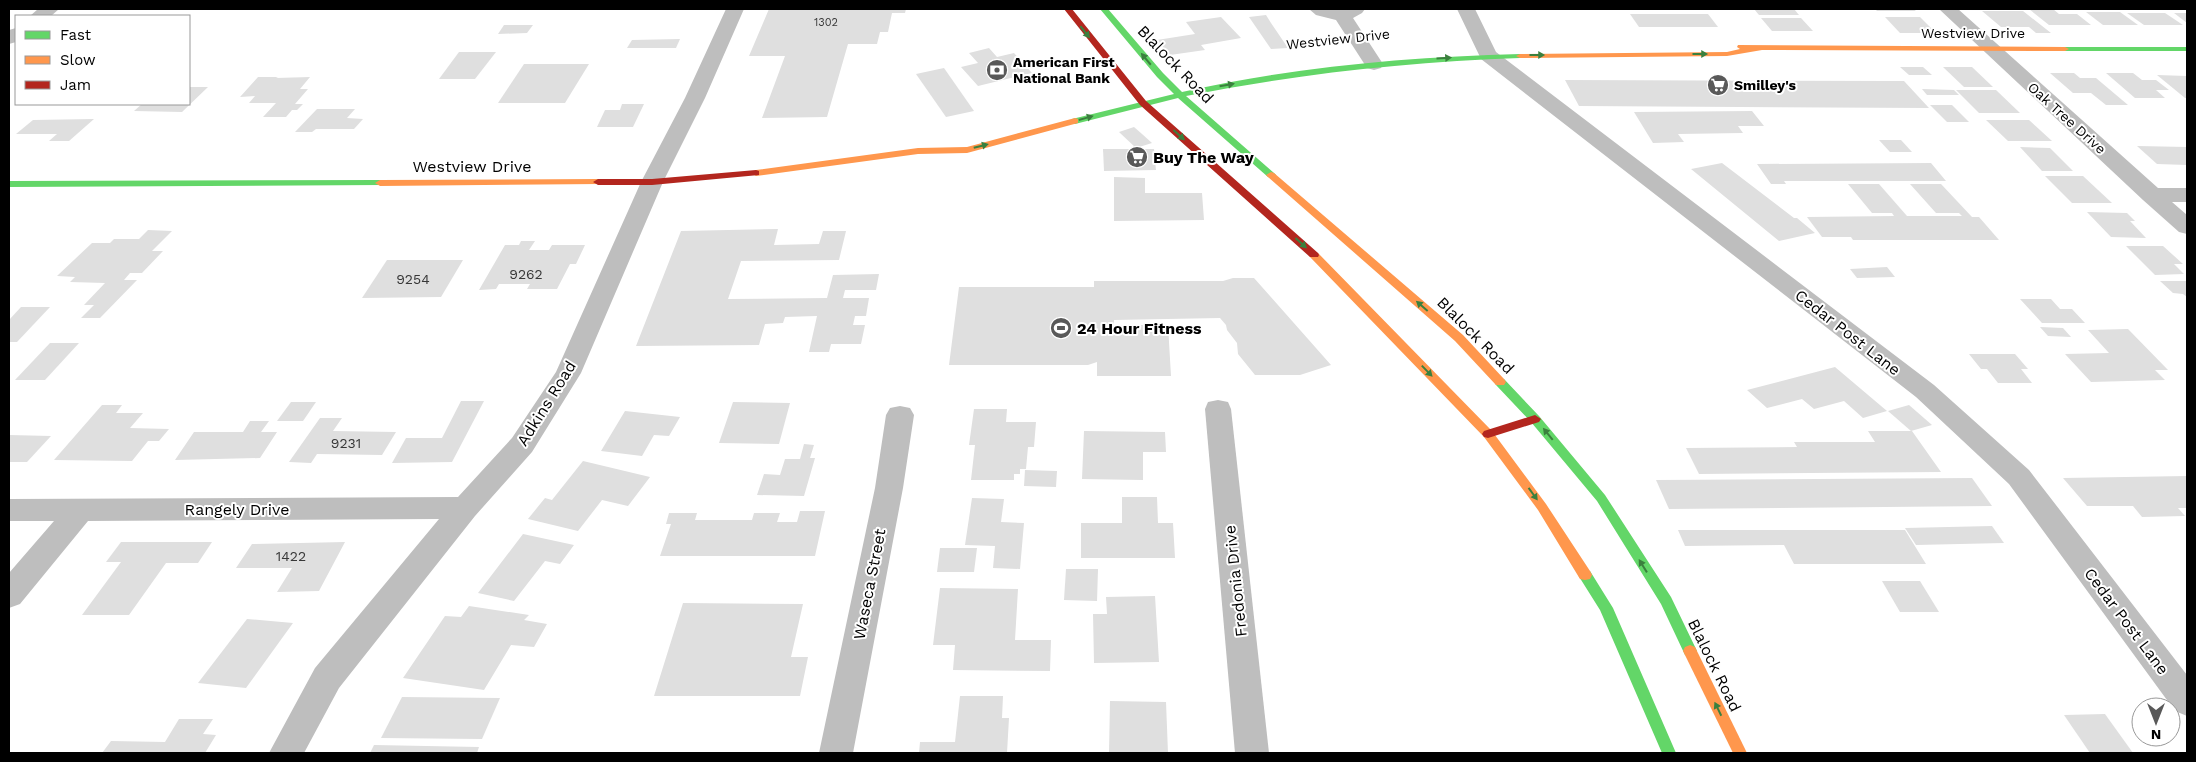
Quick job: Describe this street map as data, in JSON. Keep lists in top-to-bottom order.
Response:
{
  "streets": {
    "main road": ["Westview Drive", "Blalock Road"],
    "street": [
      "Oak Tree Drive",
      "Cedar Post Lane",
      "Adkins Road",
      "Rangely Drive",
      "Fredonia Drive",
      "Waseca Street"
    ]
  },
  "crossings": [
    ["Westview Drive", "Blalock Road"],
    ["Westview Drive", "Oak Tree Drive"],
    ["Westview Drive", "Cedar Post Lane"],
    ["Westview Drive", "Adkins Road"],
    ["Adkins Road", "Rangely Drive"]
  ],
  "places": {
    "bank": ["American First National Bank"],
    "supermarket": ["Smilley's", "Buy The Way"],
    "sports": ["24 Hour Fitness"]
  },
  "house_numbers": [
    "1302",
    "9262",
    "9254",
    "9231",
    "1422"
  ],
  "legend": ["Fast", "Slow", "Jam"],
  "north": "bottom"
}
